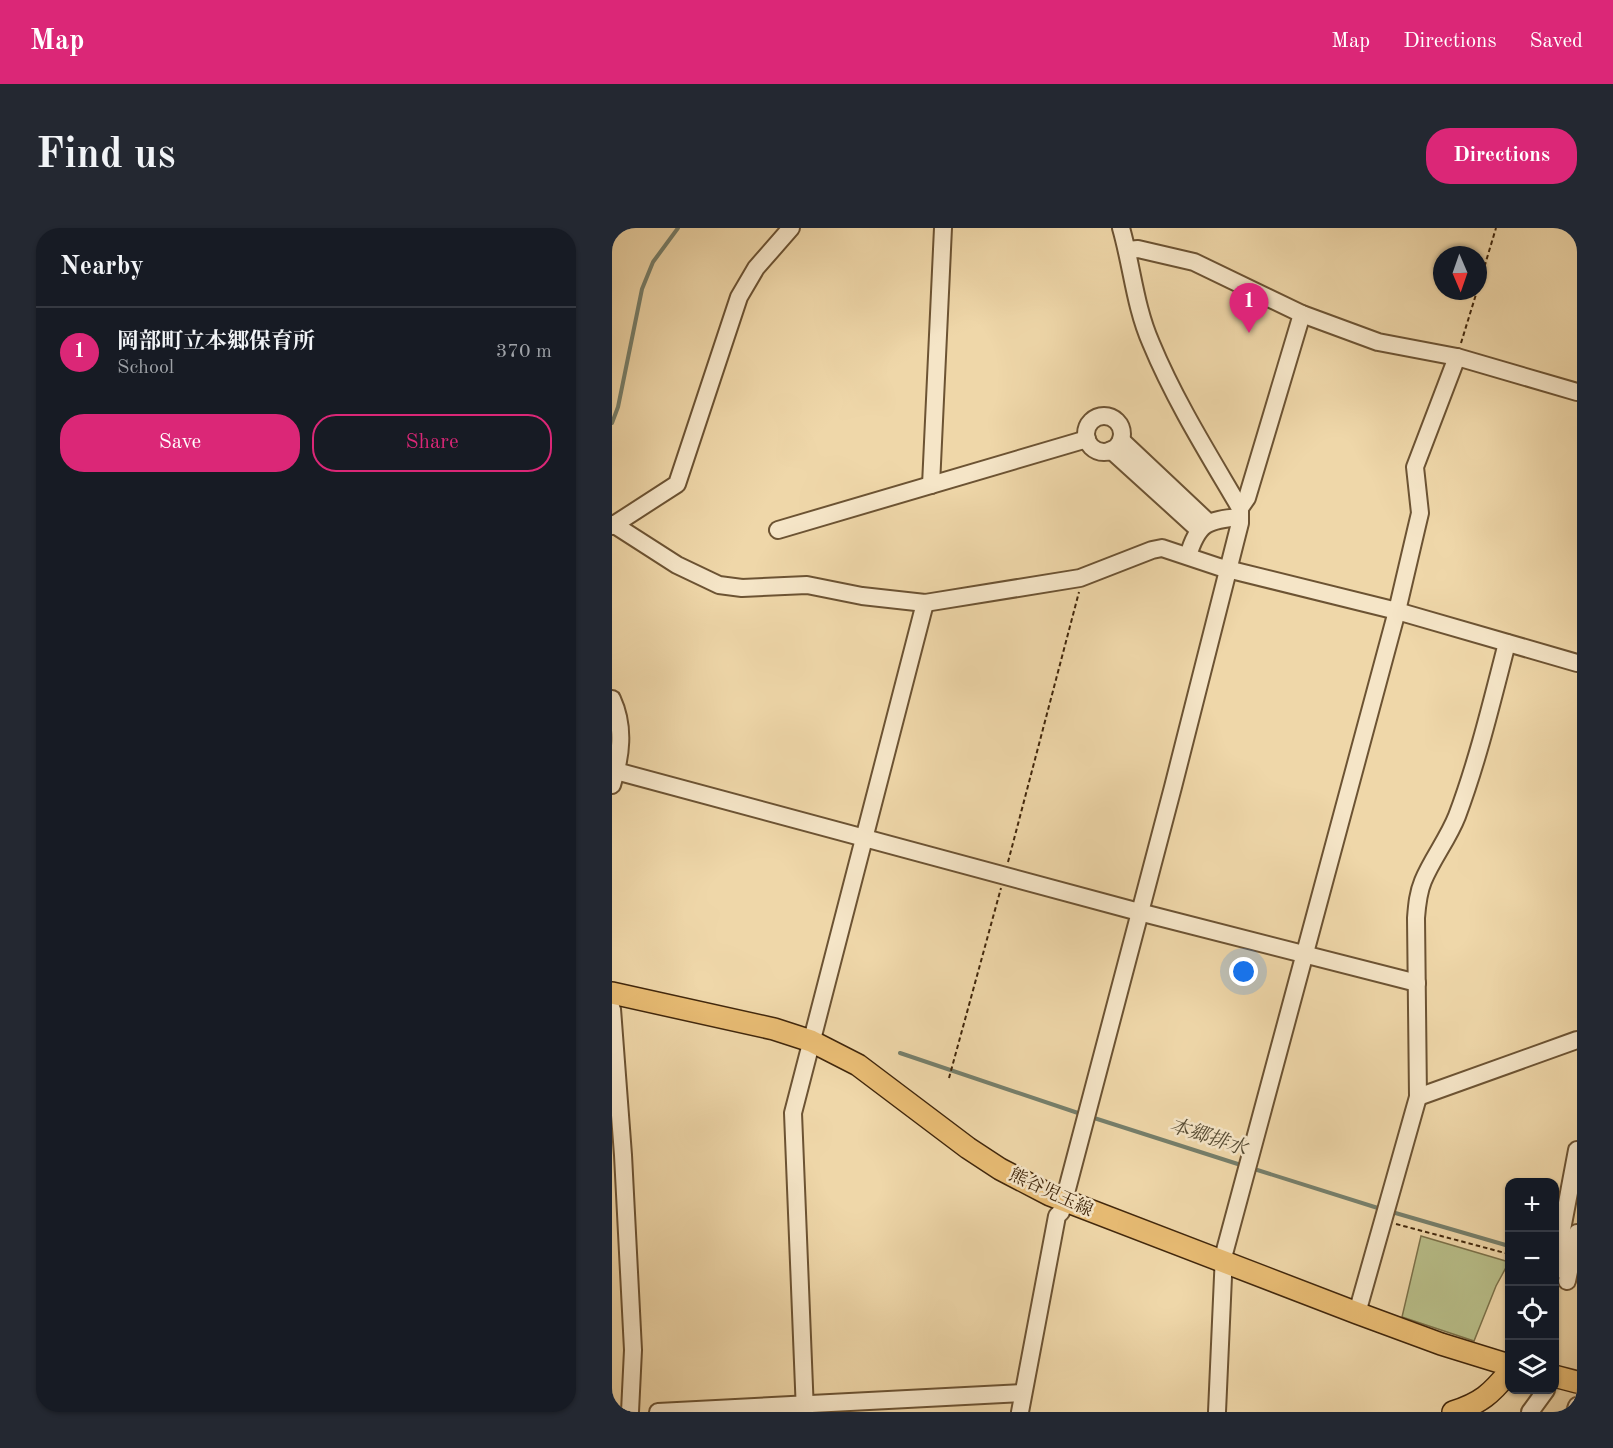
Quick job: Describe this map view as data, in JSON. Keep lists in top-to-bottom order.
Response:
{
  "streets": {
    "main road": ["熊谷児玉線"]
  },
  "water": ["本郷排水"],
  "north": "bottom",
  "page": {
    "header": "Map",
    "nav": ["Map", "Directions", "Saved"],
    "buttons": [
      "Directions",
      ["Save", "Share"]
    ],
    "title": "Find us",
    "heading": "Nearby",
    "pins": "1",
    "list": [
      {
        "mark": "1",
        "name": "岡部町立本郷保育所",
        "note": "School",
        "value": "370 m"
      }
    ],
    "map_buttons": ["+", "−"]
  }
}
